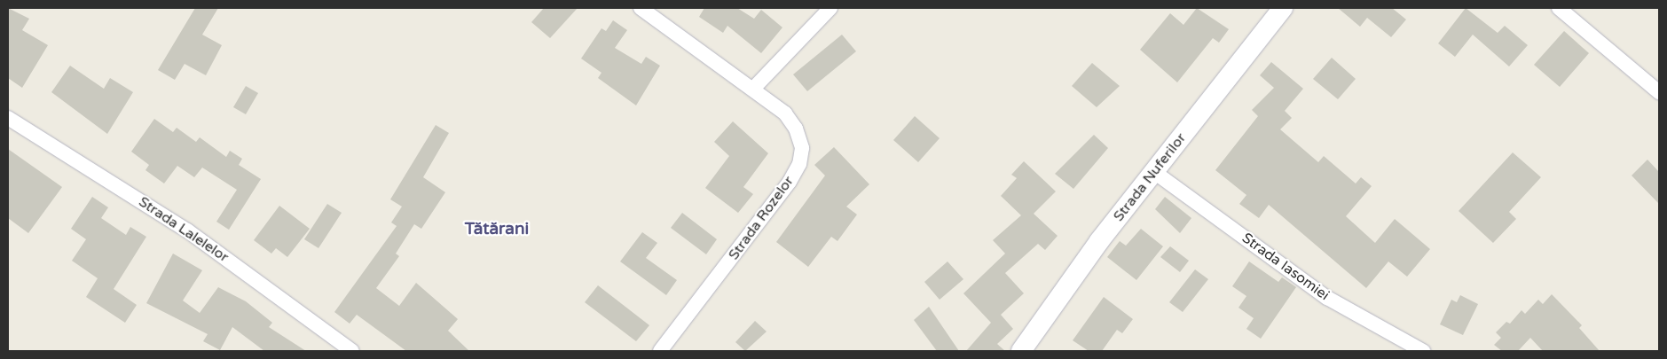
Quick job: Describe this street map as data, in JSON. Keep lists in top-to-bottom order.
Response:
{
  "streets": {
    "main road": ["Strada Nuferilor"],
    "street": ["Strada Rozelor", "Strada Lalelelor", "Strada Iasomiei"]
  },
  "crossings": [
    ["Strada Nuferilor", "Strada Iasomiei"]
  ],
  "districts": ["Tătărani"]
}
